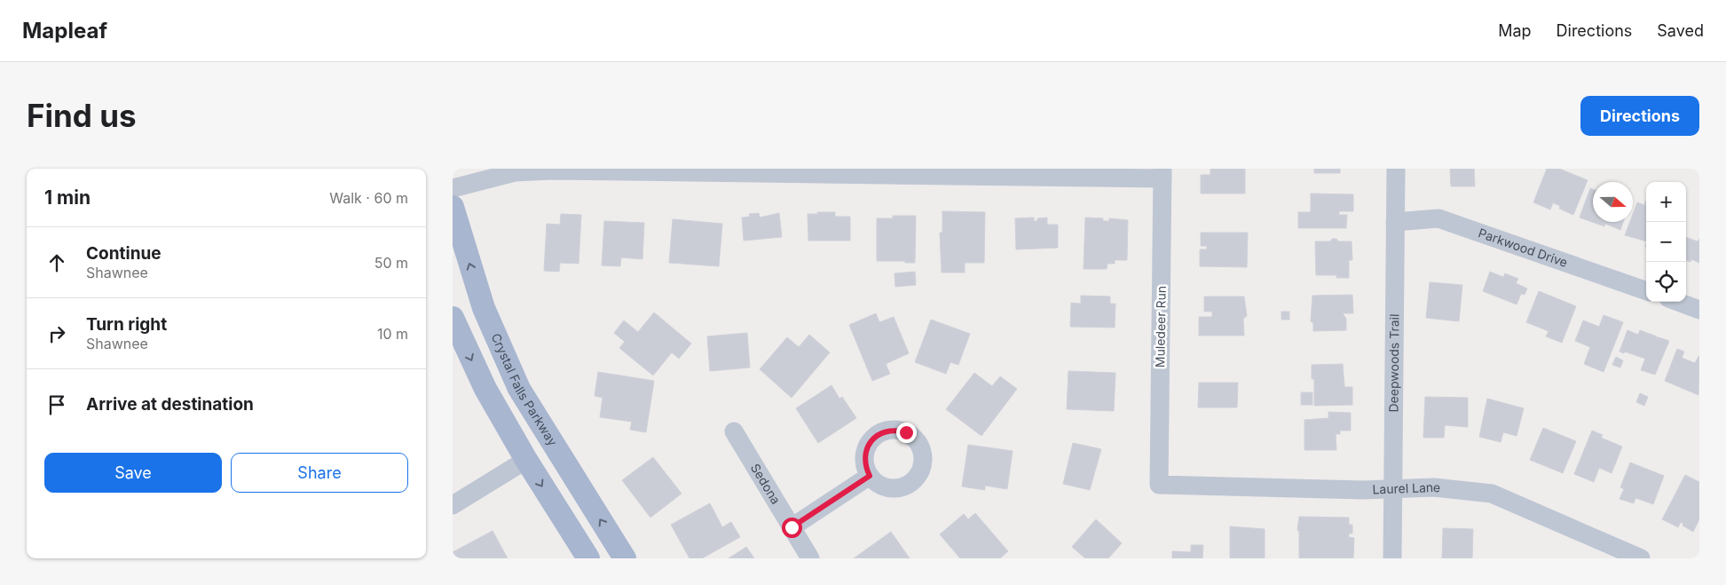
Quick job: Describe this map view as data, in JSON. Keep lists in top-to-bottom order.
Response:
{
  "streets": {
    "main road": ["Crystal Falls Parkway"],
    "street": [
      "Parkwood Drive",
      "Muledeer Run",
      "Deepwoods Trail",
      "Sedona",
      "Laurel Lane"
    ]
  },
  "crossings": [
    ["Parkwood Drive", "Deepwoods Trail"],
    ["Muledeer Run", "Laurel Lane"],
    ["Deepwoods Trail", "Laurel Lane"]
  ],
  "north": "right",
  "page": {
    "header": "Mapleaf",
    "nav": ["Map", "Directions", "Saved"],
    "buttons": [
      "Directions",
      ["Save", "Share"]
    ],
    "title": "Find us",
    "heading": ["1 min", "Walk · 60 m"],
    "map_buttons": ["+", "−"],
    "list": [
      ["Continue", "Shawnee", "50 m"],
      ["Turn right", "Shawnee", "10 m"],
      "Arrive at destination"
    ]
  }
}
